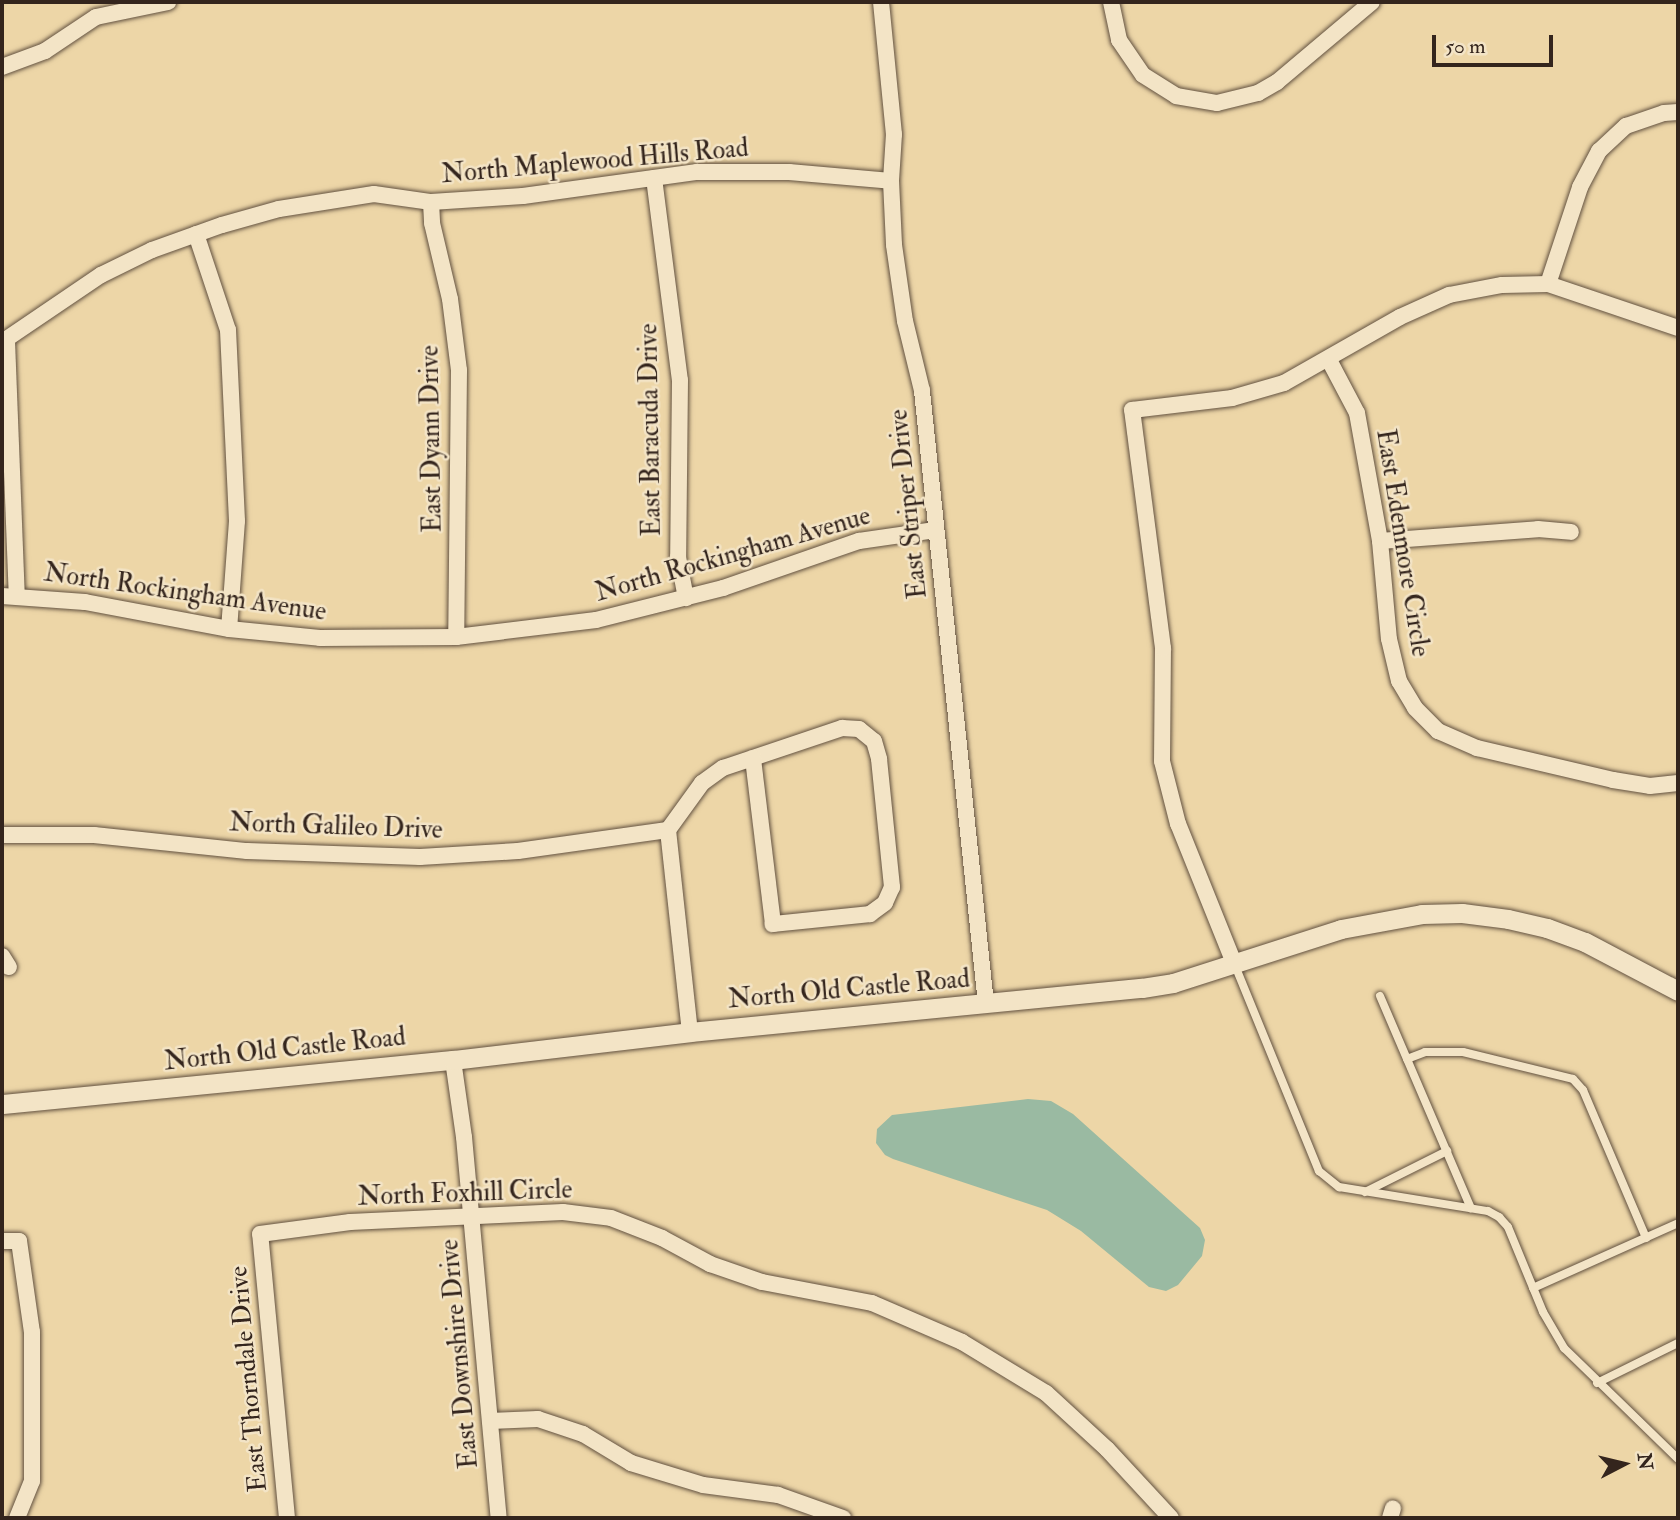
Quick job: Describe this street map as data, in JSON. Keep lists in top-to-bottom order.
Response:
{
  "streets": {
    "street": [
      "North Maplewood Hills Road",
      "East Baracuda Drive",
      "East Dyann Drive",
      "East Striper Drive",
      "East Edenmore Circle",
      "North Rockingham Avenue",
      "North Galileo Drive",
      "North Old Castle Road",
      "North Foxhill Circle",
      "East Downshire Drive",
      "East Thorndale Drive"
    ]
  },
  "crossings": [
    ["North Maplewood Hills Road", "East Baracuda Drive"],
    ["North Maplewood Hills Road", "East Dyann Drive"],
    ["North Maplewood Hills Road", "East Striper Drive"],
    ["East Baracuda Drive", "North Rockingham Avenue"],
    ["East Dyann Drive", "North Rockingham Avenue"],
    ["East Striper Drive", "North Rockingham Avenue"],
    ["East Striper Drive", "North Old Castle Road"],
    ["North Old Castle Road", "East Downshire Drive"],
    ["North Foxhill Circle", "East Downshire Drive"],
    ["North Foxhill Circle", "East Thorndale Drive"]
  ],
  "scale_bar": "50 m",
  "north": "right"
}
